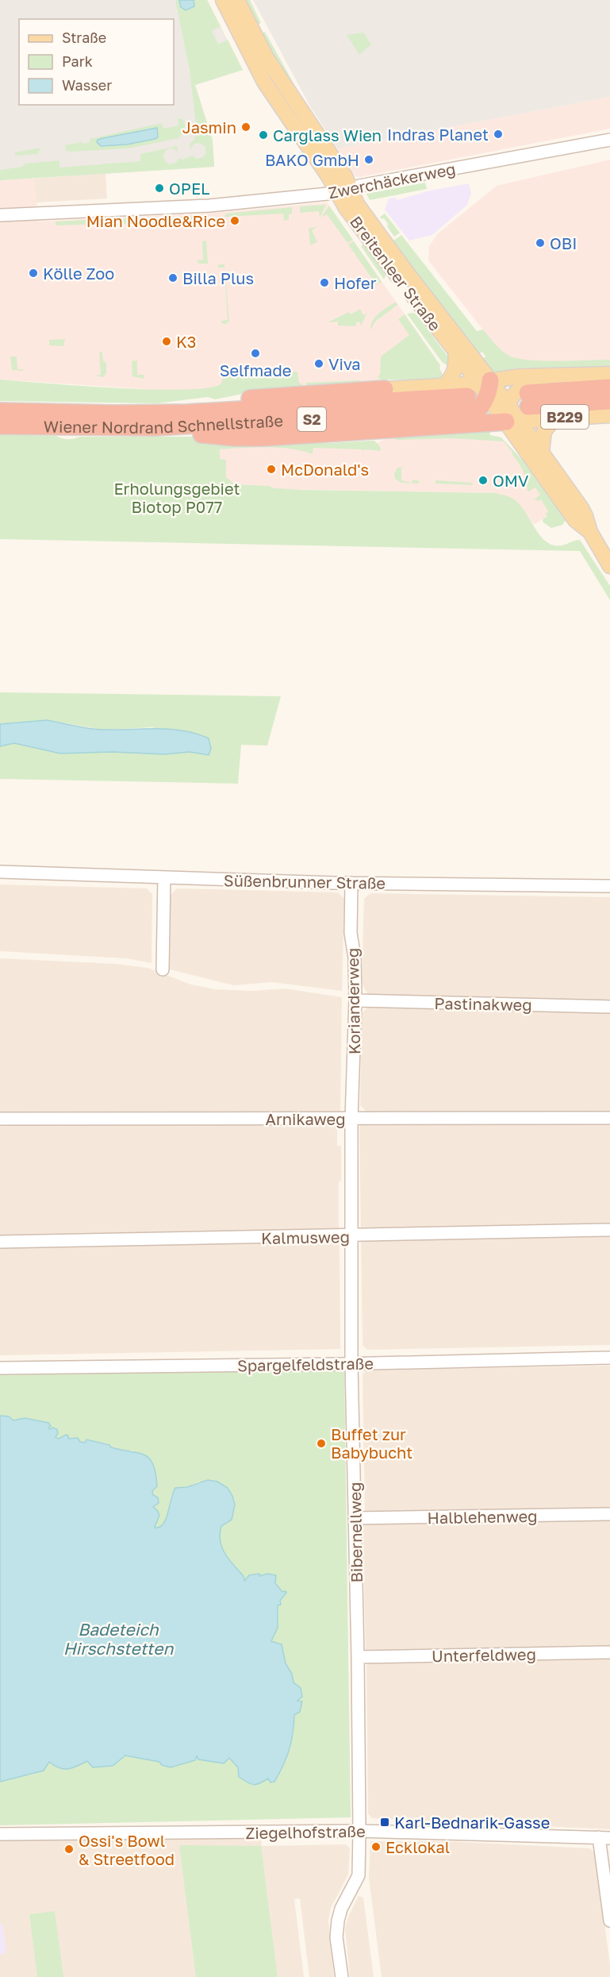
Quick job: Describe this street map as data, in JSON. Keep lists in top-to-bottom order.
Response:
{
  "streets": {
    "highway": ["S2", "Wiener Nordrand Schnellstraße"],
    "main road": ["Breitenleer Straße", "B229"],
    "street": [
      "Zwerchäckerweg",
      "Süßenbrunner Straße",
      "Korianderweg",
      "Pastinakweg",
      "Arnikaweg",
      "Kalmusweg",
      "Spargelfeldstraße",
      "Halblehenweg",
      "Bibernellweg",
      "Unterfeldweg",
      "Ziegelhofstraße"
    ]
  },
  "crossings": [
    ["Zwerchäckerweg", "Breitenleer Straße"],
    ["Breitenleer Straße", "B229"],
    ["Süßenbrunner Straße", "Korianderweg"],
    ["Korianderweg", "Pastinakweg"],
    ["Korianderweg", "Arnikaweg"],
    ["Korianderweg", "Bibernellweg"],
    ["Arnikaweg", "Bibernellweg"],
    ["Kalmusweg", "Bibernellweg"],
    ["Spargelfeldstraße", "Bibernellweg"],
    ["Halblehenweg", "Bibernellweg"],
    ["Bibernellweg", "Unterfeldweg"],
    ["Bibernellweg", "Ziegelhofstraße"]
  ],
  "water": ["Badeteich Hirschstetten"],
  "parks": ["Erholungsgebiet Biotop P077"],
  "places": {
    "other": [
      "Jasmin",
      "Indras Planet",
      "Carglass Wien",
      "BAKO GmbH",
      "OPEL",
      "Mian Noodle&Rice",
      "OBI",
      "Kölle Zoo",
      "Billa Plus",
      "Hofer",
      "K3",
      "Selfmade",
      "Viva",
      "McDonald's",
      "OMV",
      "Buffet zur Babybucht",
      "Ecklokal",
      "Ossi's Bowl & Streetfood"
    ],
    "transit": ["Karl-Bednarik-Gasse"]
  },
  "legend": ["Straße", "Park", "Wasser"]
}
